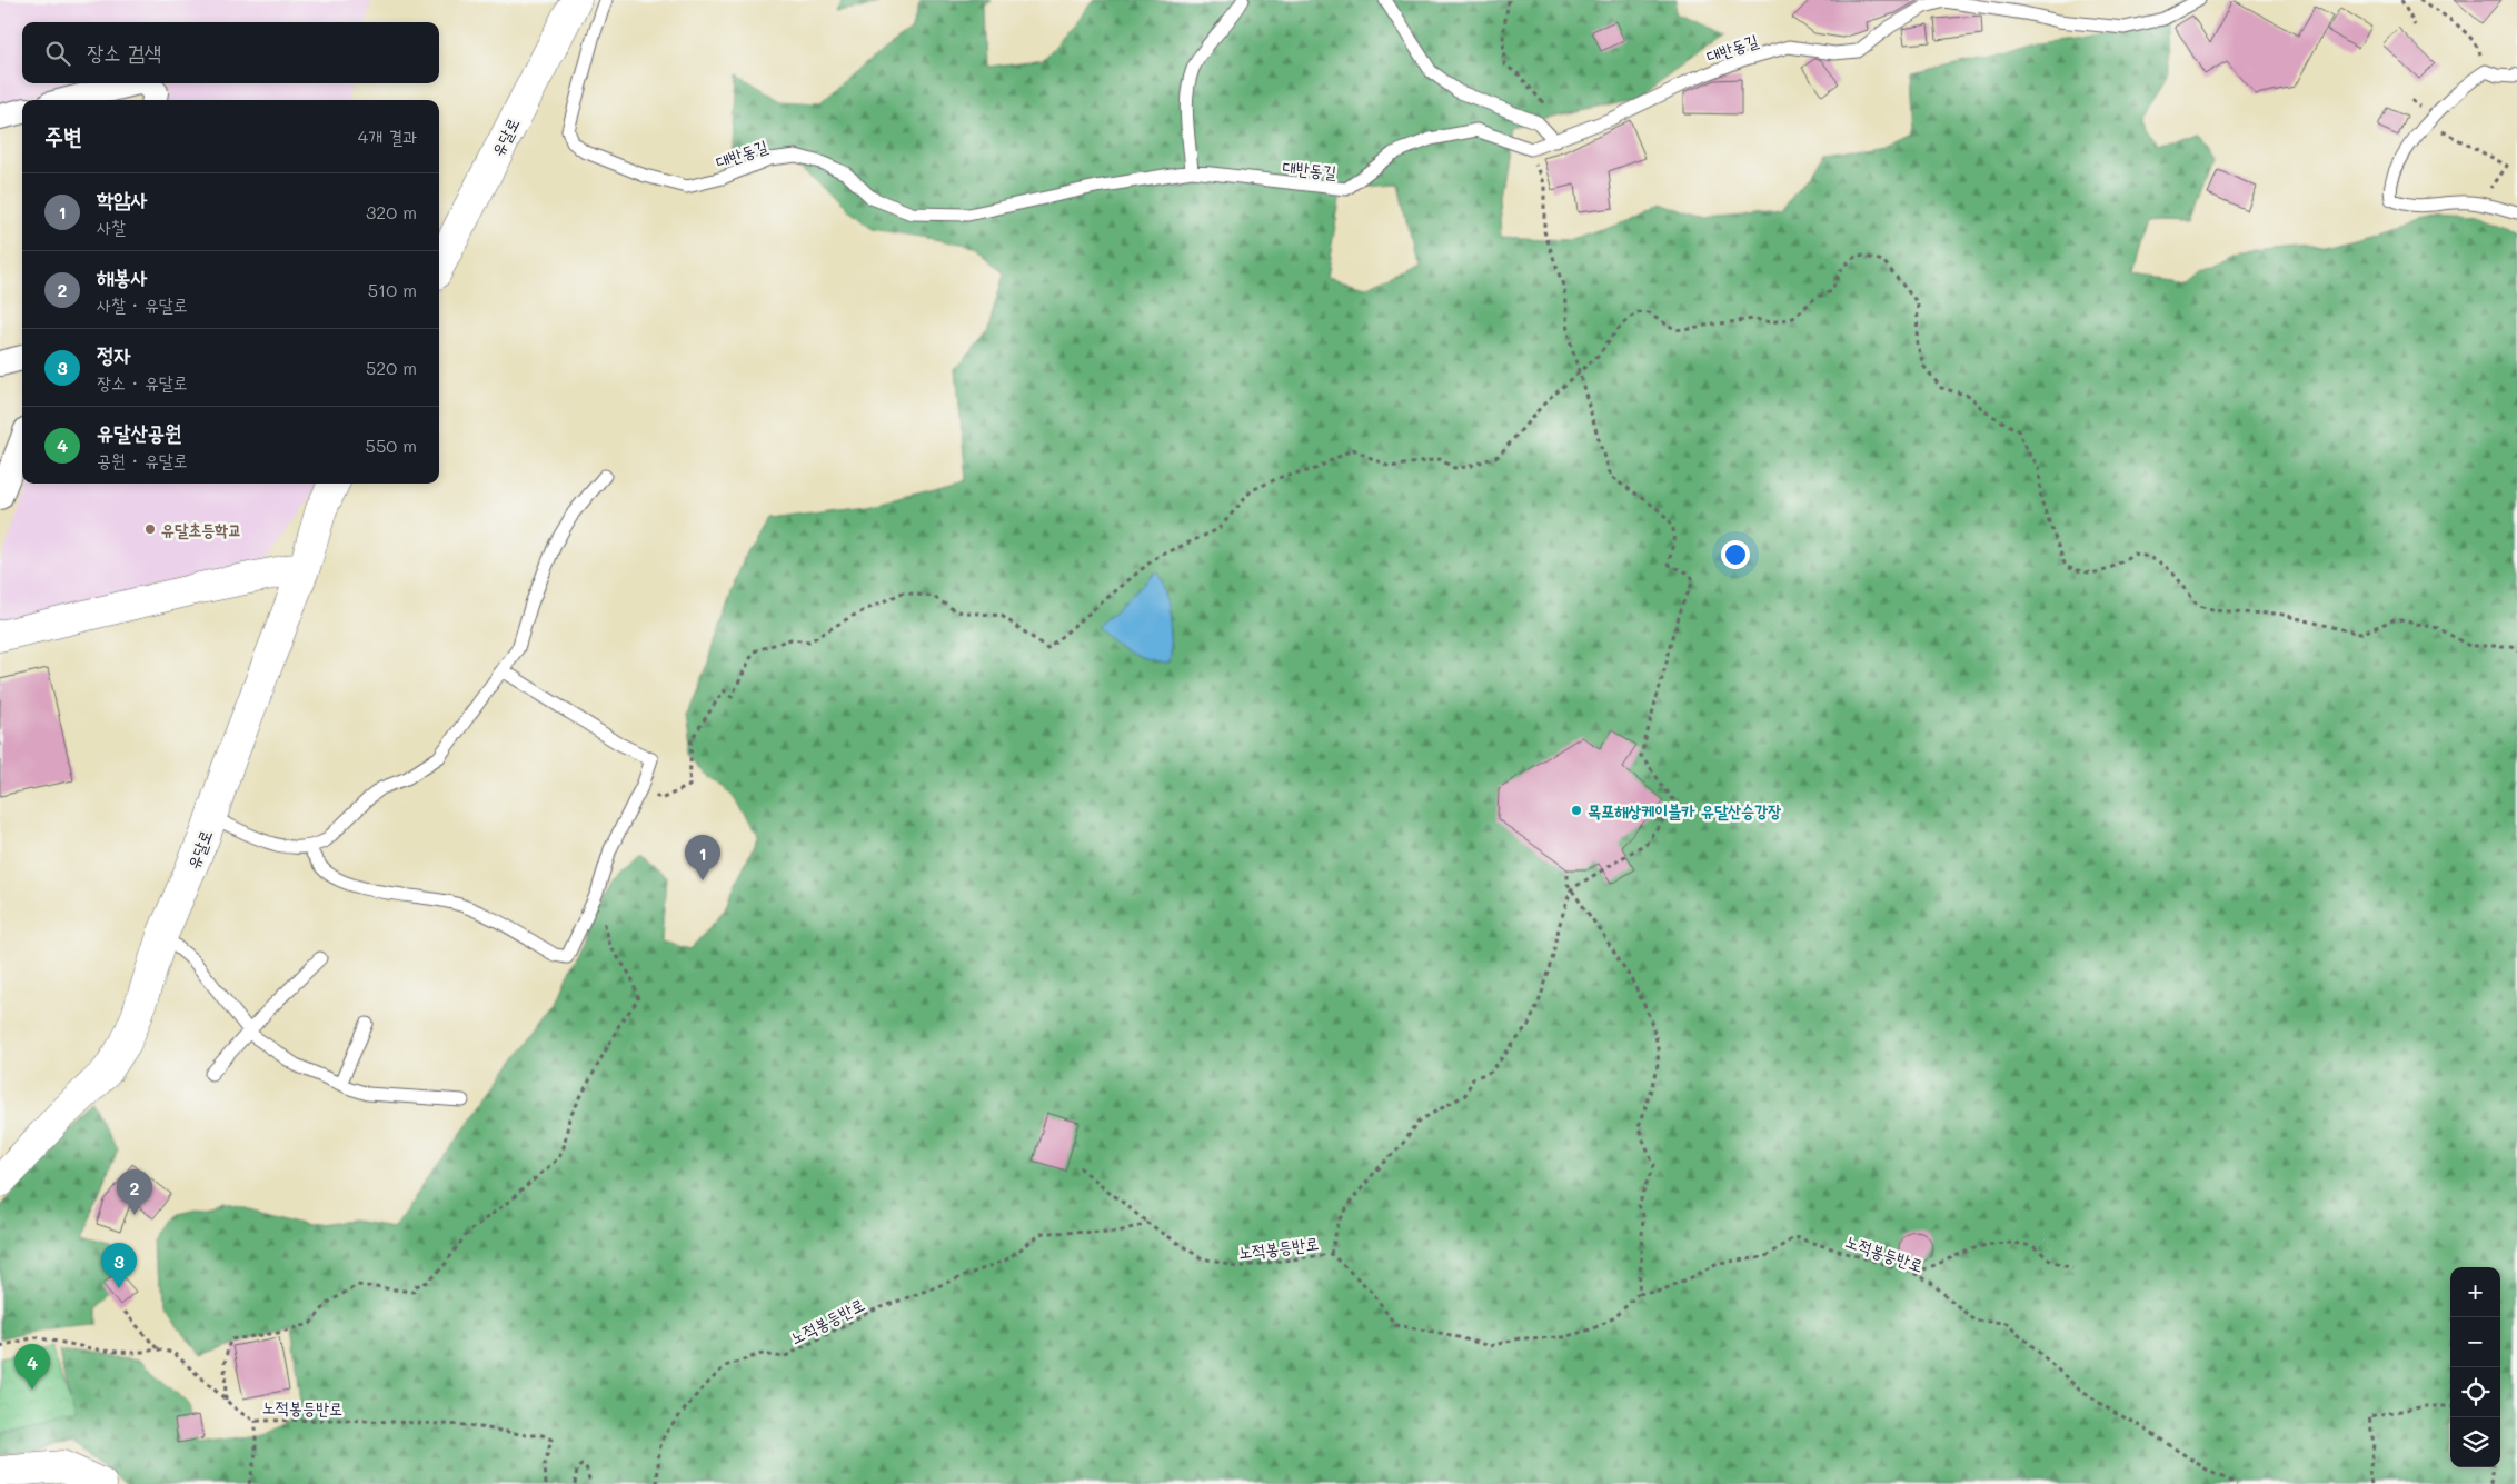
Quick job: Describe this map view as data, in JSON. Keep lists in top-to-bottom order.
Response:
{
  "streets": {
    "street": ["유달로"],
    "lane": ["대반동길"],
    "path": ["노적봉등반로"]
  },
  "places": ["유달초등학교", "목포해상케이블카 유달산승강장"],
  "page": {
    "search": "장소 검색",
    "heading": ["주변", "4개 결과"],
    "list": [
      {
        "mark": "1",
        "name": "학암사",
        "note": "사찰",
        "value": "320 m"
      },
      {
        "mark": "2",
        "name": "해봉사",
        "note": "사찰 · 유달로",
        "value": "510 m"
      },
      {
        "mark": "3",
        "name": "정자",
        "note": "장소 · 유달로",
        "value": "520 m"
      },
      {
        "mark": "4",
        "name": "유달산공원",
        "note": "공원 · 유달로",
        "value": "550 m"
      }
    ],
    "pins": [
      "1",
      "2",
      "3",
      "4"
    ],
    "map_buttons": ["+", "−"]
  }
}
